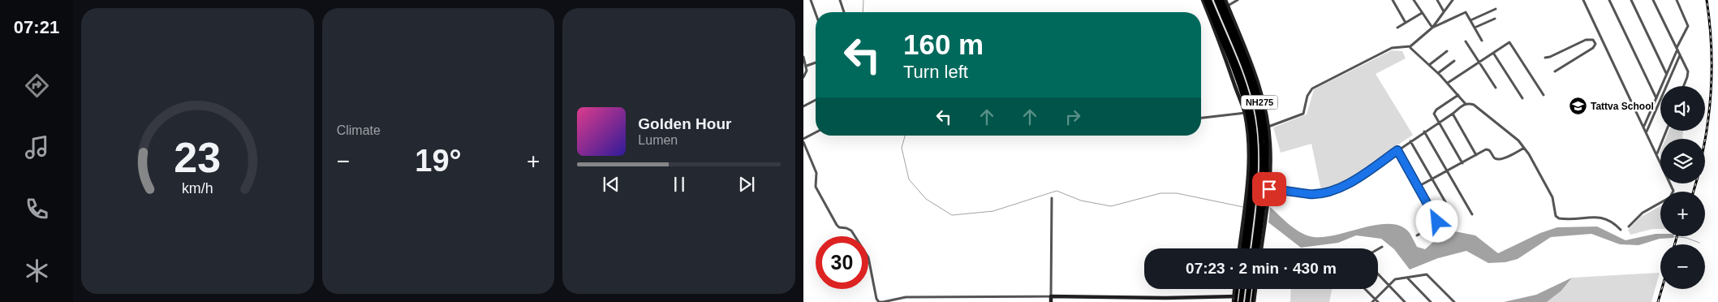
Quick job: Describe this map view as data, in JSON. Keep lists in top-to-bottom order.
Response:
{
  "streets": {
    "highway": ["NH275"]
  },
  "places": {
    "school or university": ["Tattva School"]
  },
  "page": {
    "tabs": "07:21",
    "tile": "Climate",
    "turn": ["160 m", "Turn left"],
    "map_buttons": ["+", "−"],
    "song": ["Golden Hour", "Lumen"],
    "heat": ["−", "19°", "+"],
    "limit": "30",
    "trip": "07:23 · 2 min · 430 m",
    "gauge": ["23", "km/h"]
  }
}
